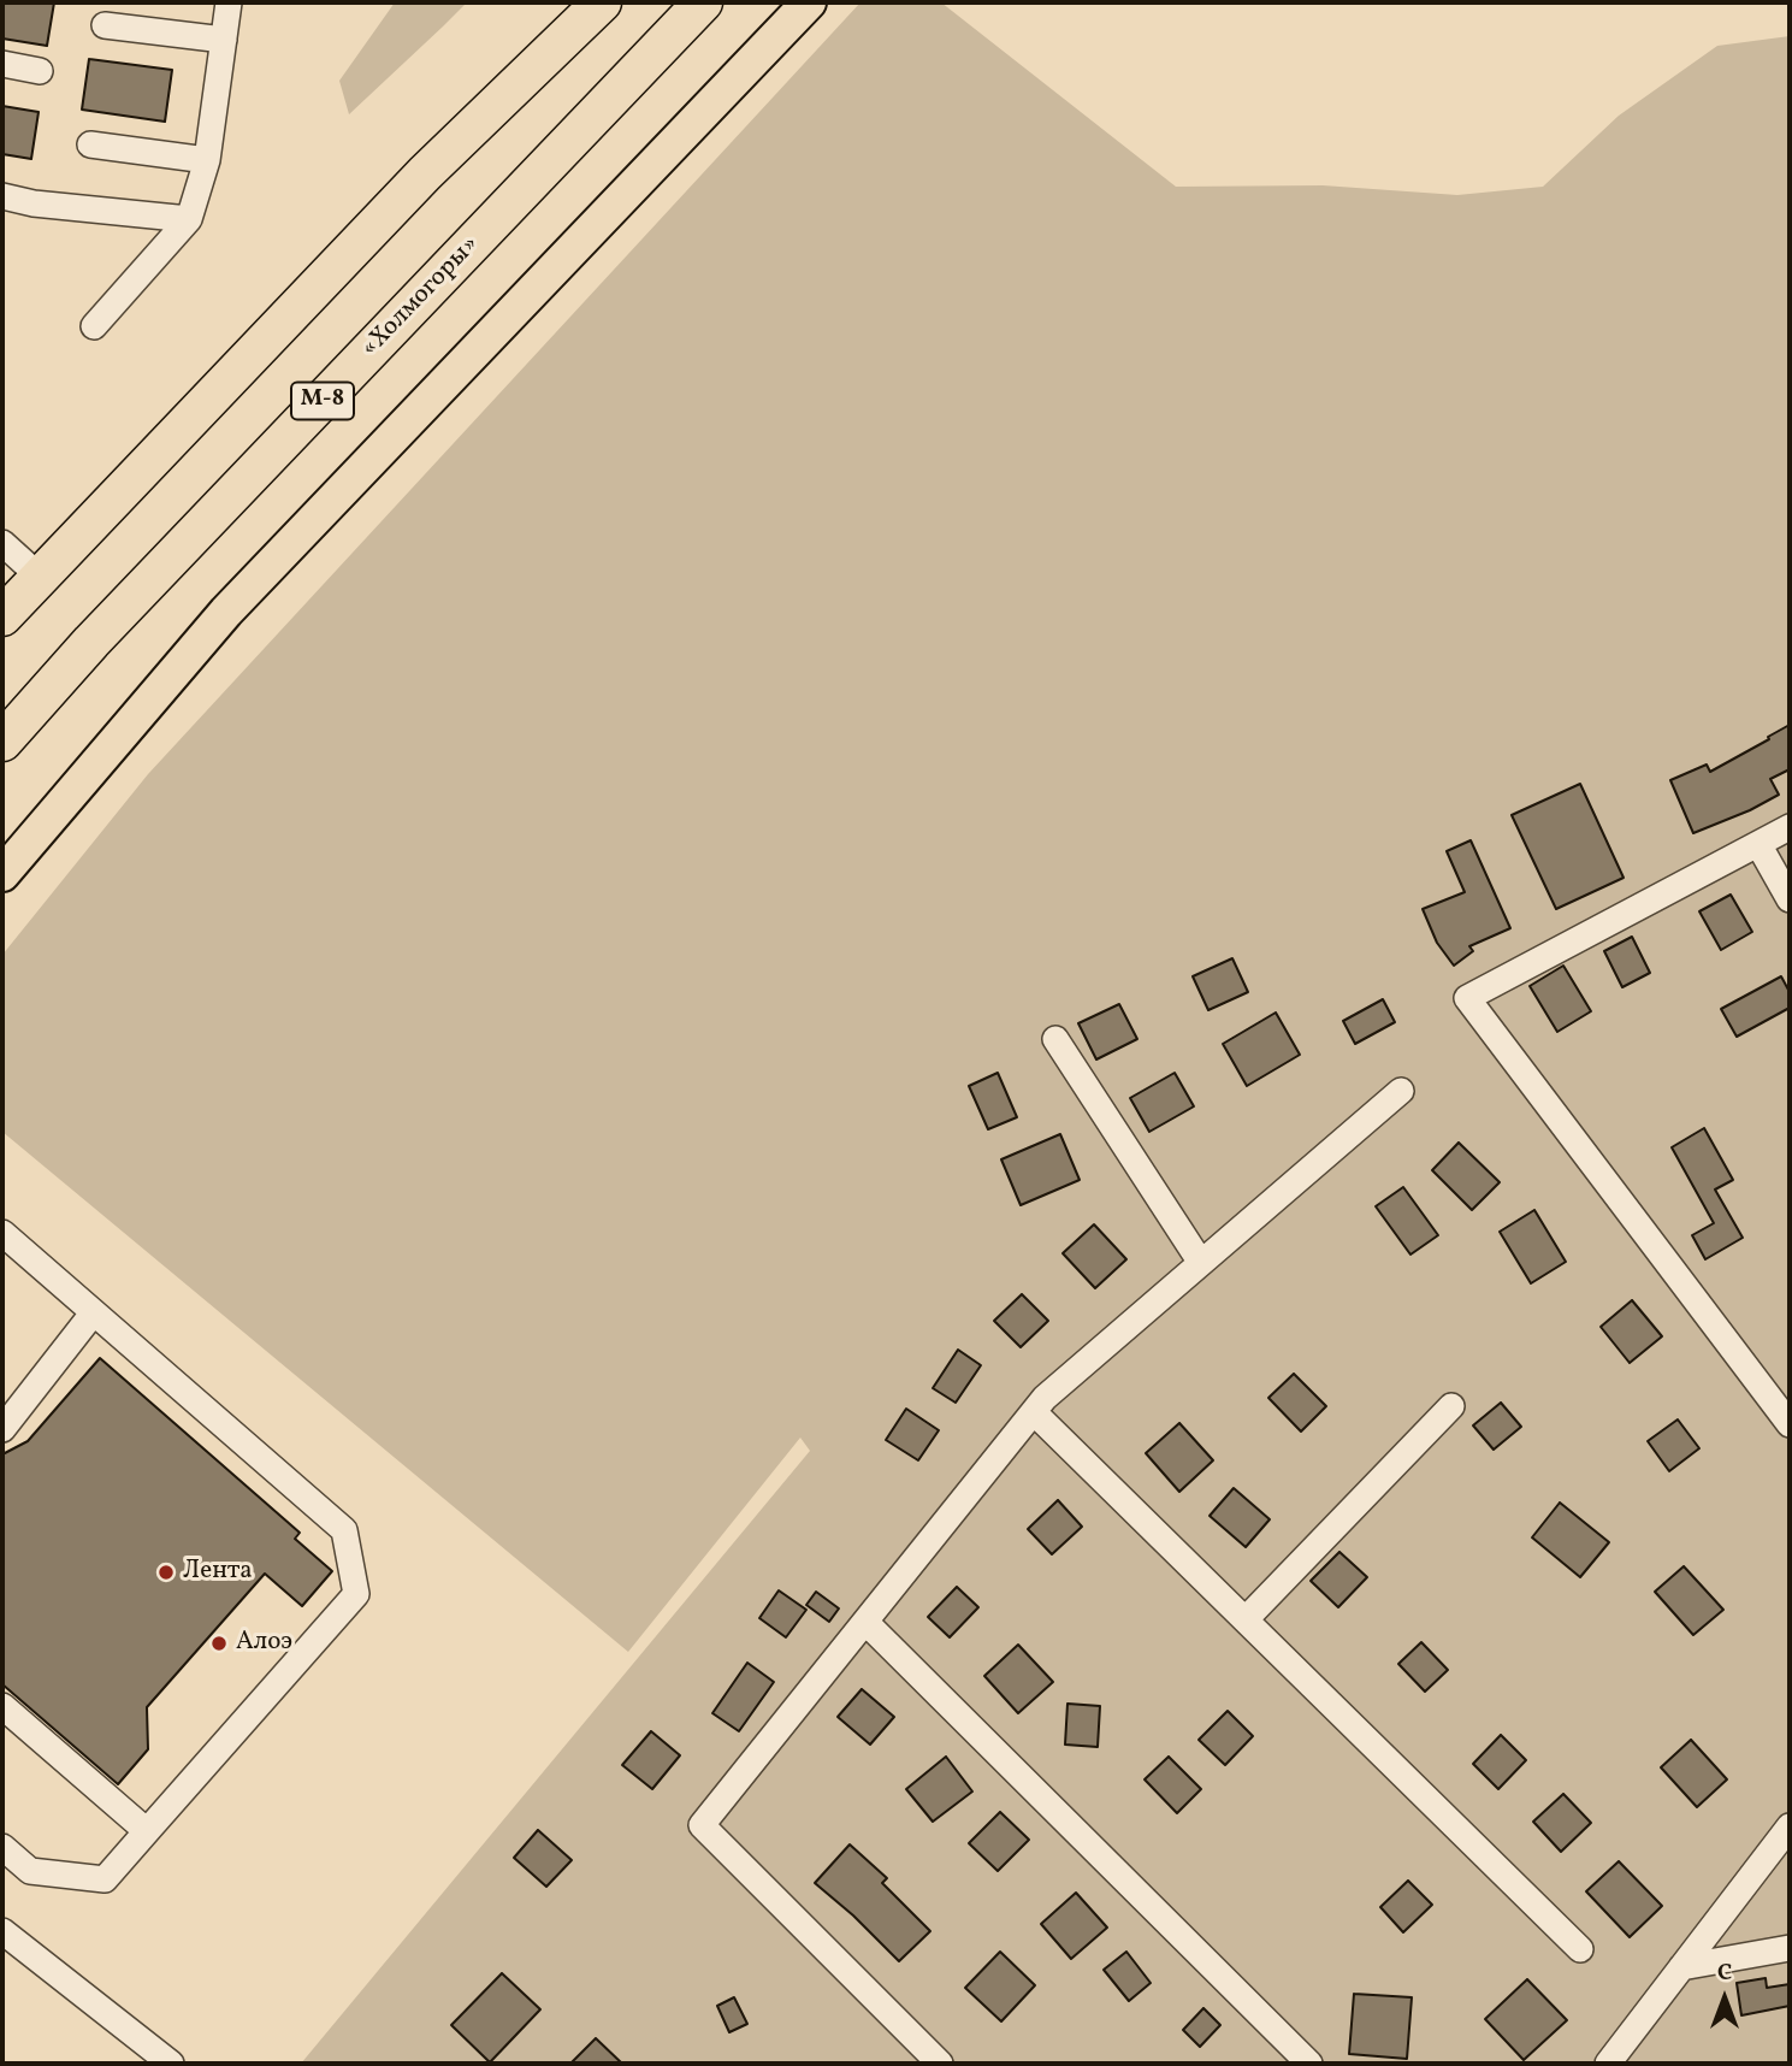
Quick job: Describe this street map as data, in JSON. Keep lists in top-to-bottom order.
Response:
{
  "streets": {
    "highway": ["«Холмогоры»", "М-8"]
  },
  "places": ["Лента", "Алоэ"],
  "north": "top"
}
